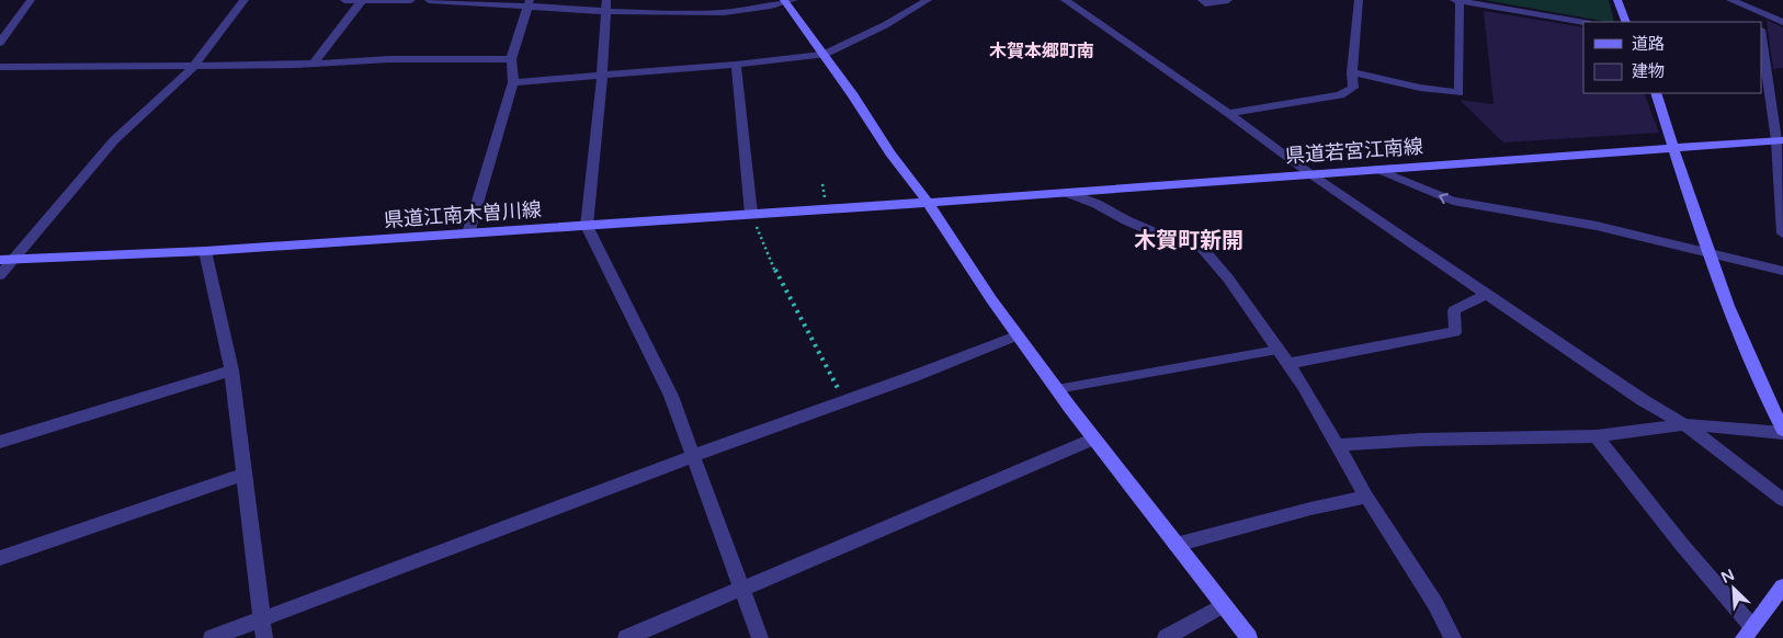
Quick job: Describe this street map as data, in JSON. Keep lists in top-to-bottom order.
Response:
{
  "streets": {
    "main road": ["県道若宮江南線", "県道江南木曽川線"]
  },
  "crossings": [
    ["県道若宮江南線", "県道江南木曽川線"]
  ],
  "districts": ["木賀本郷町南", "木賀町新開"],
  "legend": ["道路", "建物"],
  "north": "top left"
}
